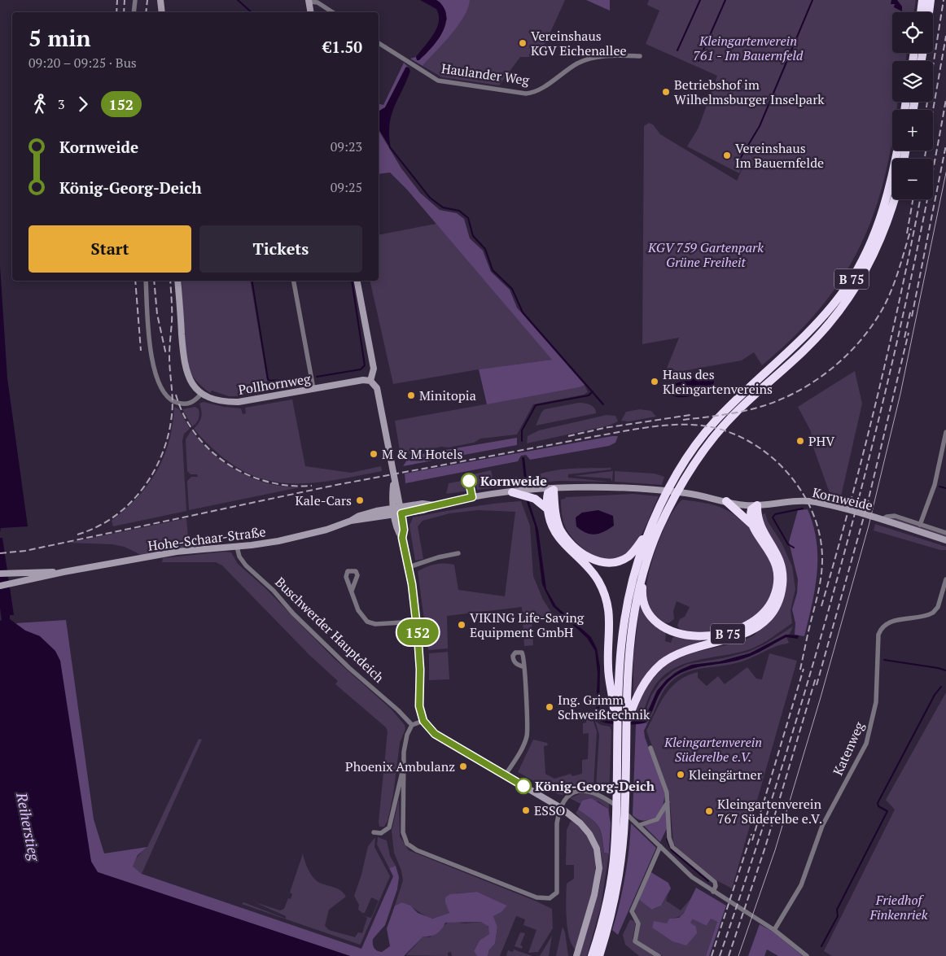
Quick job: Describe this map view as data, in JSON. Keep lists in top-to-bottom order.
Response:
{
  "streets": {
    "highway": ["B 75"],
    "main road": ["Pollhornweg", "Kornweide", "Hohe-Schaar-Straße"],
    "street": ["Haulander Weg", "Buschwerder Hauptdeich", "Katenweg"]
  },
  "crossings": [
    ["B 75", "Kornweide"],
    ["Hohe-Schaar-Straße", "Buschwerder Hauptdeich"]
  ],
  "water": ["Reiherstieg"],
  "parks": [
    "Kleingartenverein 761 - Im Bauernfeld",
    "KGV 759 Gartenpark Grüne Freiheit",
    "Kleingartenverein Süderelbe e.V.",
    "Friedhof Finkenriek"
  ],
  "places": [
    "Vereinshaus KGV Eichenallee",
    "Betriebshof im Wilhelmsburger Inselpark",
    "Vereinshaus Im Bauernfelde",
    "Haus des Kleingartenvereins",
    "Minitopia",
    "PHV",
    "M & M Hotels",
    "Kornweide",
    "Kale-Cars",
    "VIKING Life-Saving Equipment GmbH",
    "Ing. Grimm Schweißtechnik",
    "Phoenix Ambulanz",
    "Kleingärtner",
    "König-Georg-Deich",
    "ESSO",
    "Kleingartenverein 767 Süderelbe e.V."
  ],
  "lines": ["bus line 152"],
  "page": {
    "on_map": "152",
    "map_buttons": ["+", "−"],
    "heading": ["5 min", "09:20 – 09:25 · Bus", "€1.50"],
    "legs": ["3", "152"],
    "list": [
      {
        "name": "Kornweide",
        "value": "09:23"
      },
      {
        "name": "König-Georg-Deich",
        "value": "09:25"
      }
    ],
    "buttons": ["Start", "Tickets"]
  }
}
